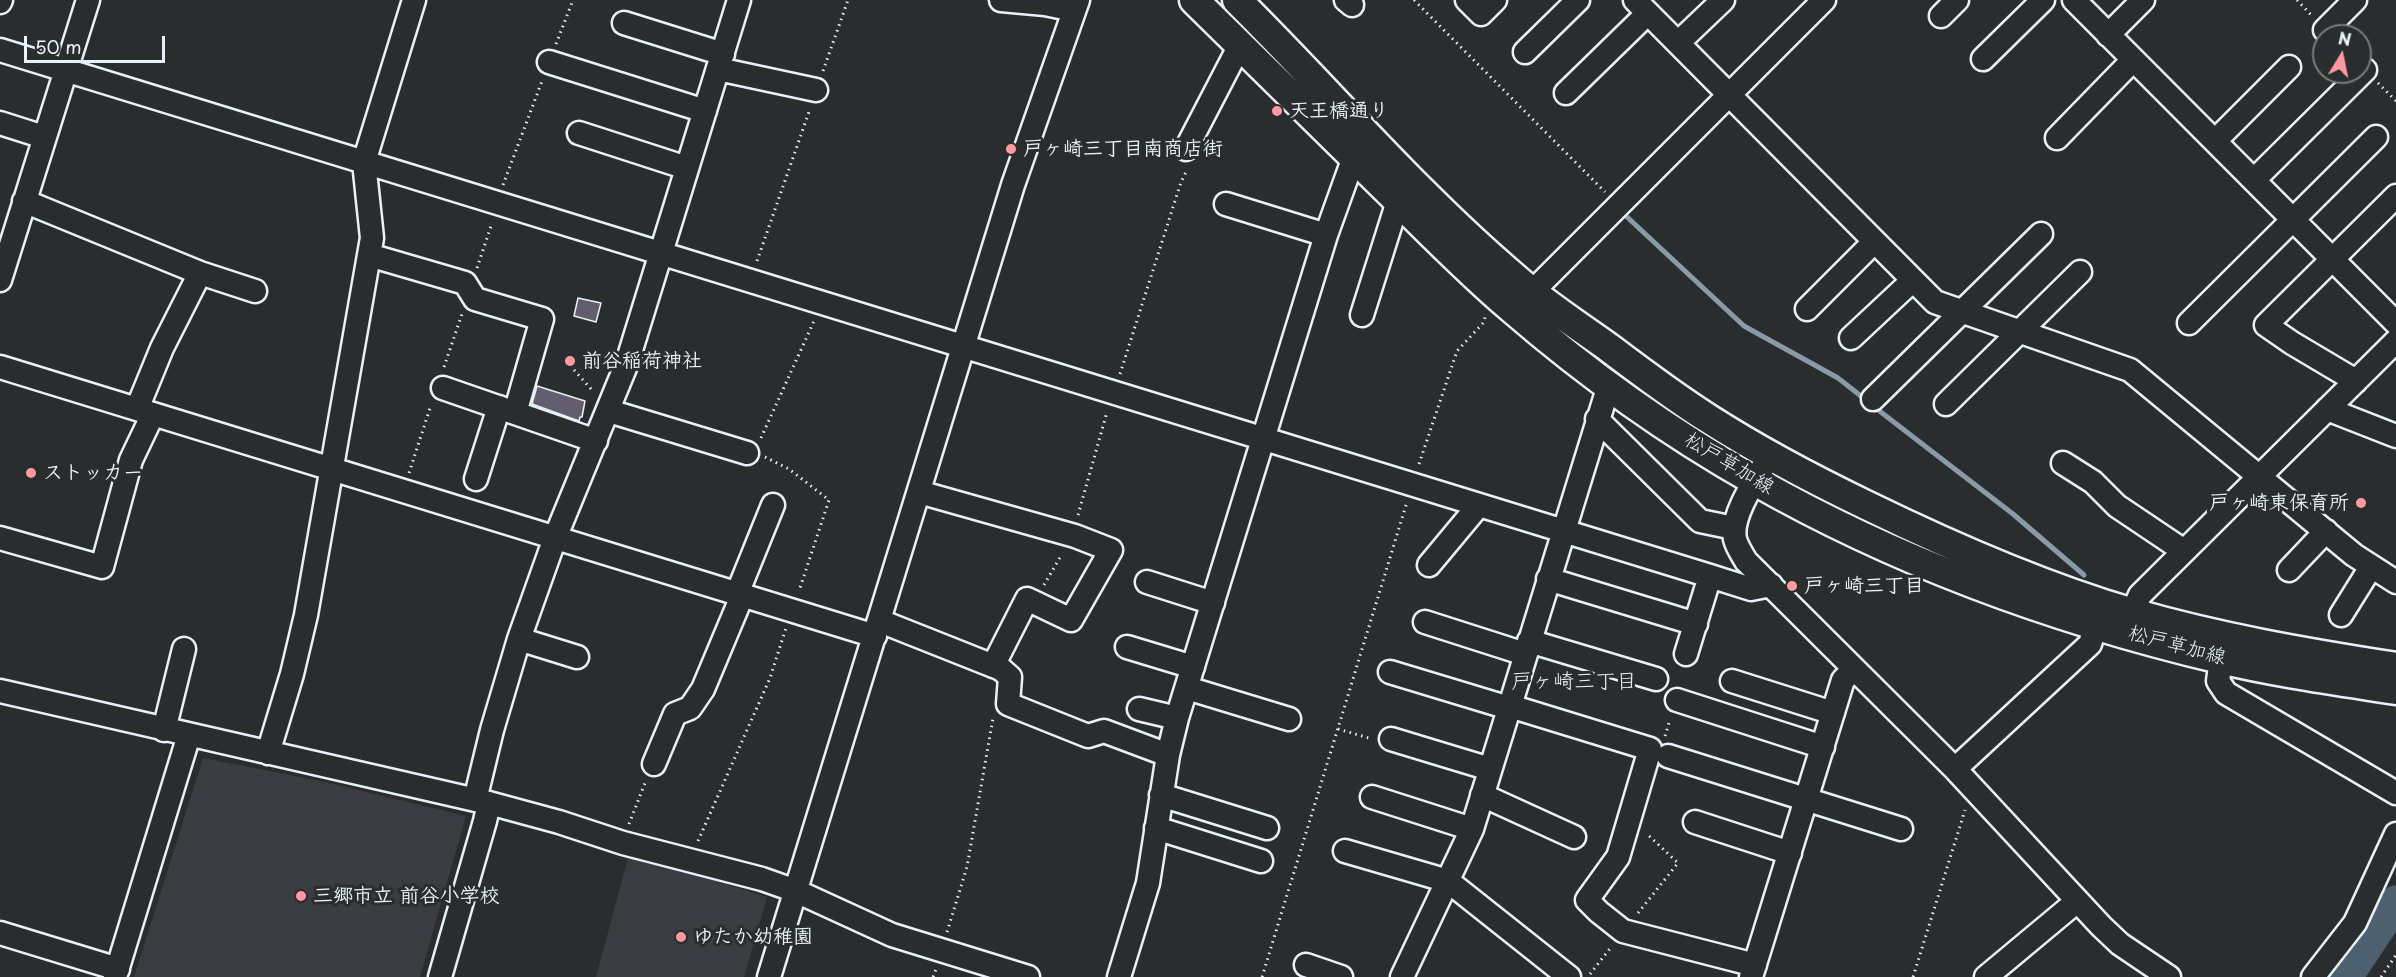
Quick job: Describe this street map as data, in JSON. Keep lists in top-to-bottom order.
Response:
{
  "streets": {
    "main road": ["松戸草加線"]
  },
  "districts": ["戸ヶ崎三丁目"],
  "places": [
    "天王橋通り",
    "戸ヶ崎三丁目南商店街",
    "前谷稲荷神社",
    "ストッカー",
    "戸ヶ崎東保育所",
    "戸ヶ崎三丁目",
    "三郷市立 前谷小学校",
    "ゆたか幼稚園"
  ],
  "scale_bar": "50 m",
  "north": "top"
}
